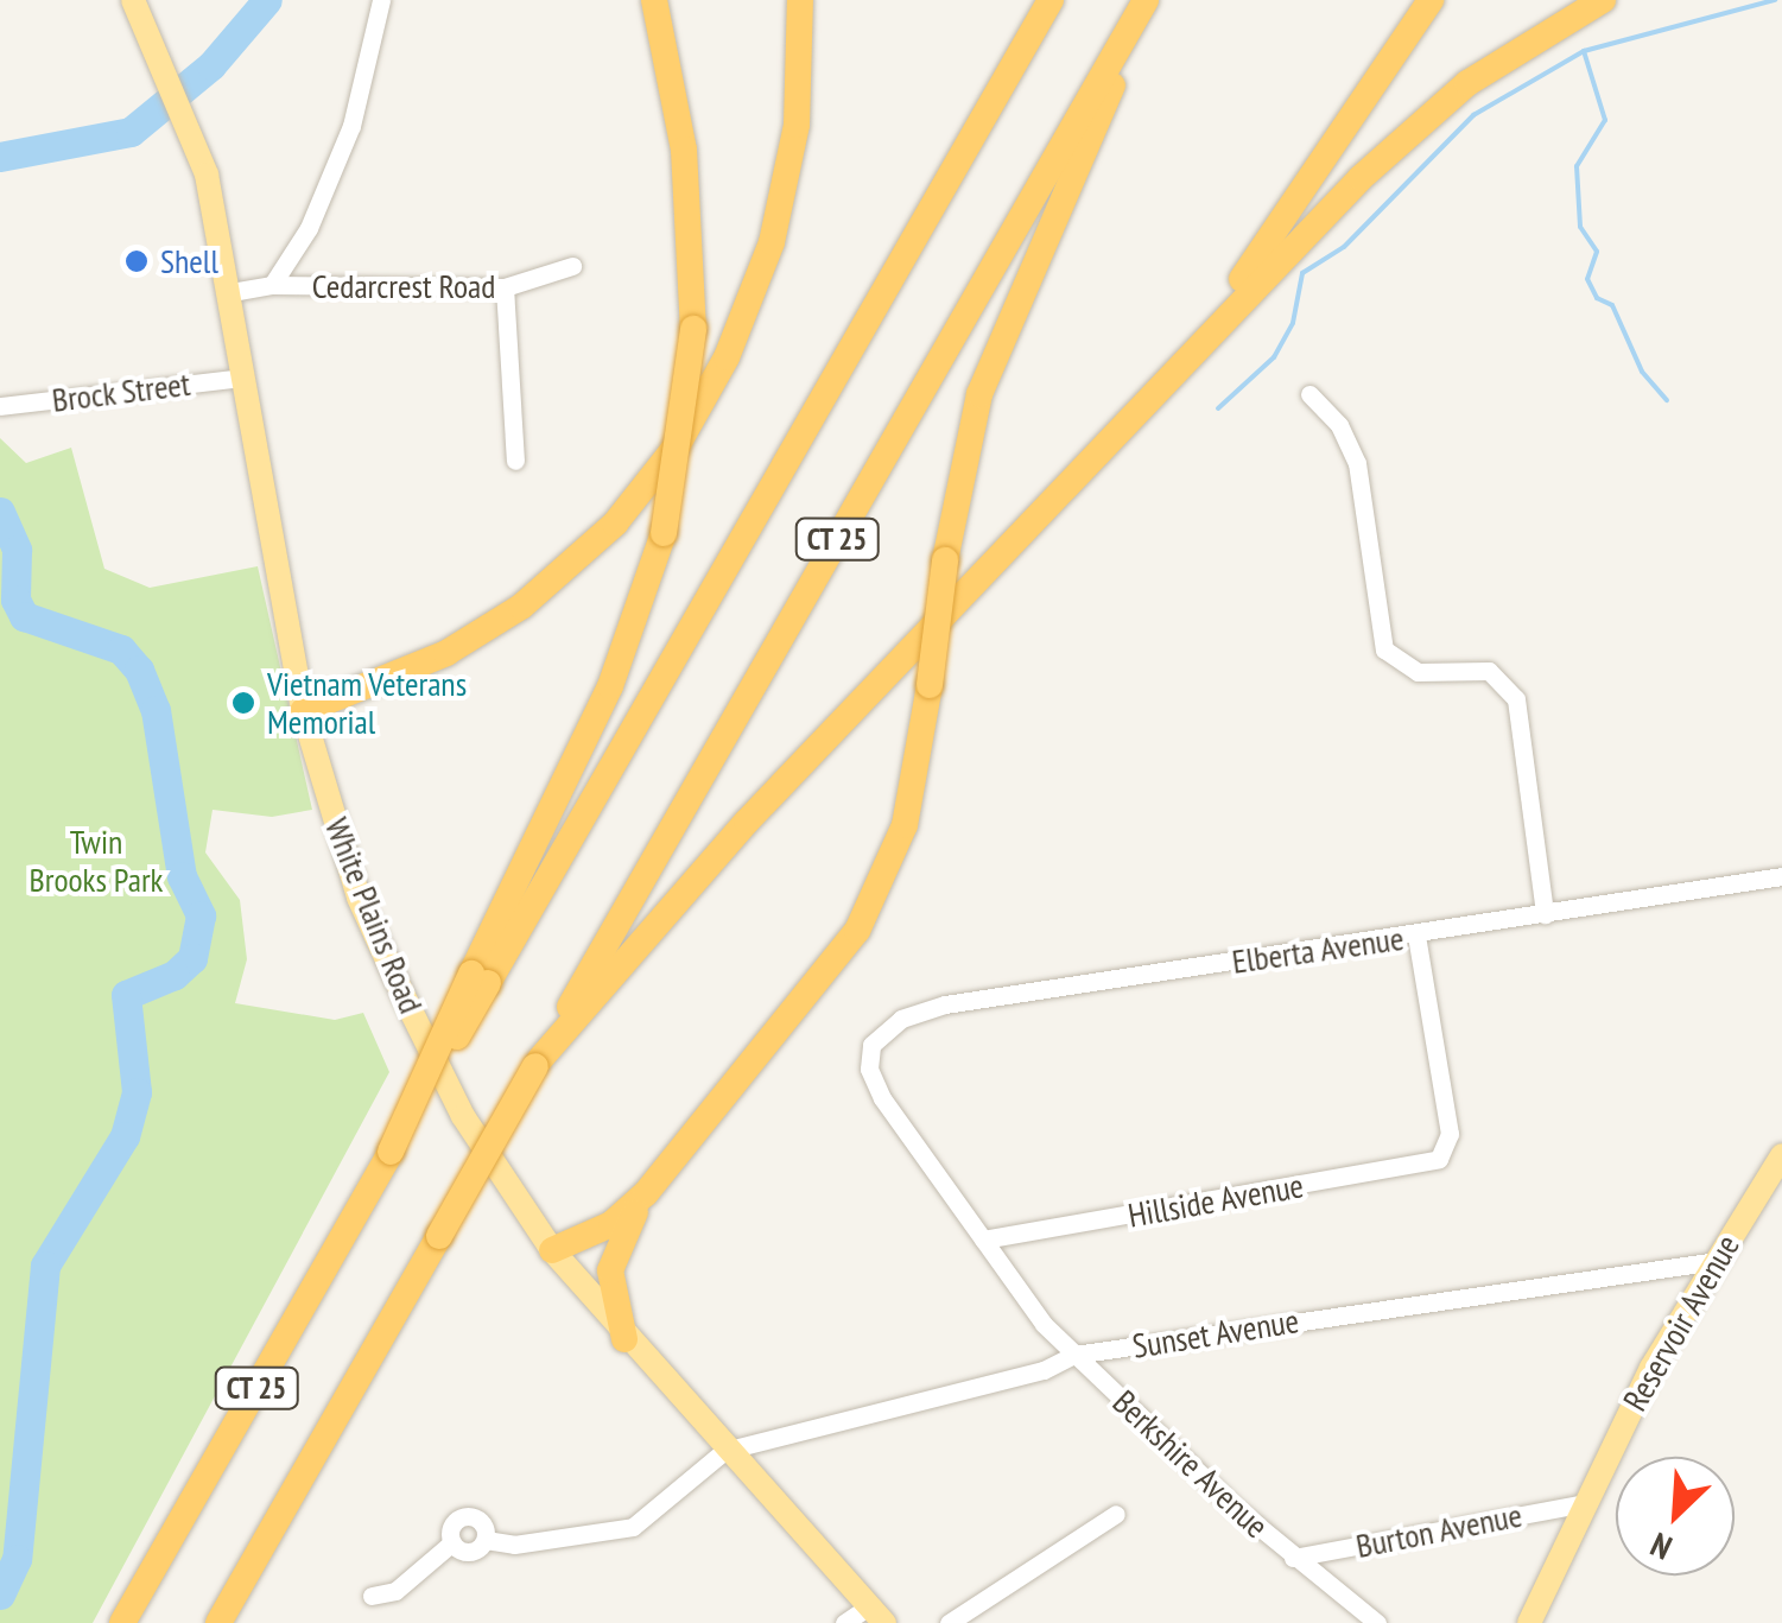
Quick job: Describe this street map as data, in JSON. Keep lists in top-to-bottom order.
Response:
{
  "streets": {
    "highway": ["CT 25"],
    "main road": ["White Plains Road", "Reservoir Avenue"],
    "street": [
      "Cedarcrest Road",
      "Brock Street",
      "Elberta Avenue",
      "Hillside Avenue",
      "Sunset Avenue",
      "Berkshire Avenue",
      "Burton Avenue"
    ]
  },
  "crossings": [
    ["Cedarcrest Road", "White Plains Road"],
    ["Brock Street", "White Plains Road"],
    ["White Plains Road", "Sunset Avenue"],
    ["Elberta Avenue", "Hillside Avenue"],
    ["Elberta Avenue", "Berkshire Avenue"],
    ["Hillside Avenue", "Berkshire Avenue"],
    ["Reservoir Avenue", "Sunset Avenue"],
    ["Reservoir Avenue", "Burton Avenue"],
    ["Sunset Avenue", "Berkshire Avenue"],
    ["Berkshire Avenue", "Burton Avenue"]
  ],
  "parks": ["Twin Brooks Park"],
  "places": ["Shell", "Vietnam Veterans Memorial"],
  "north": "bottom left"
}
